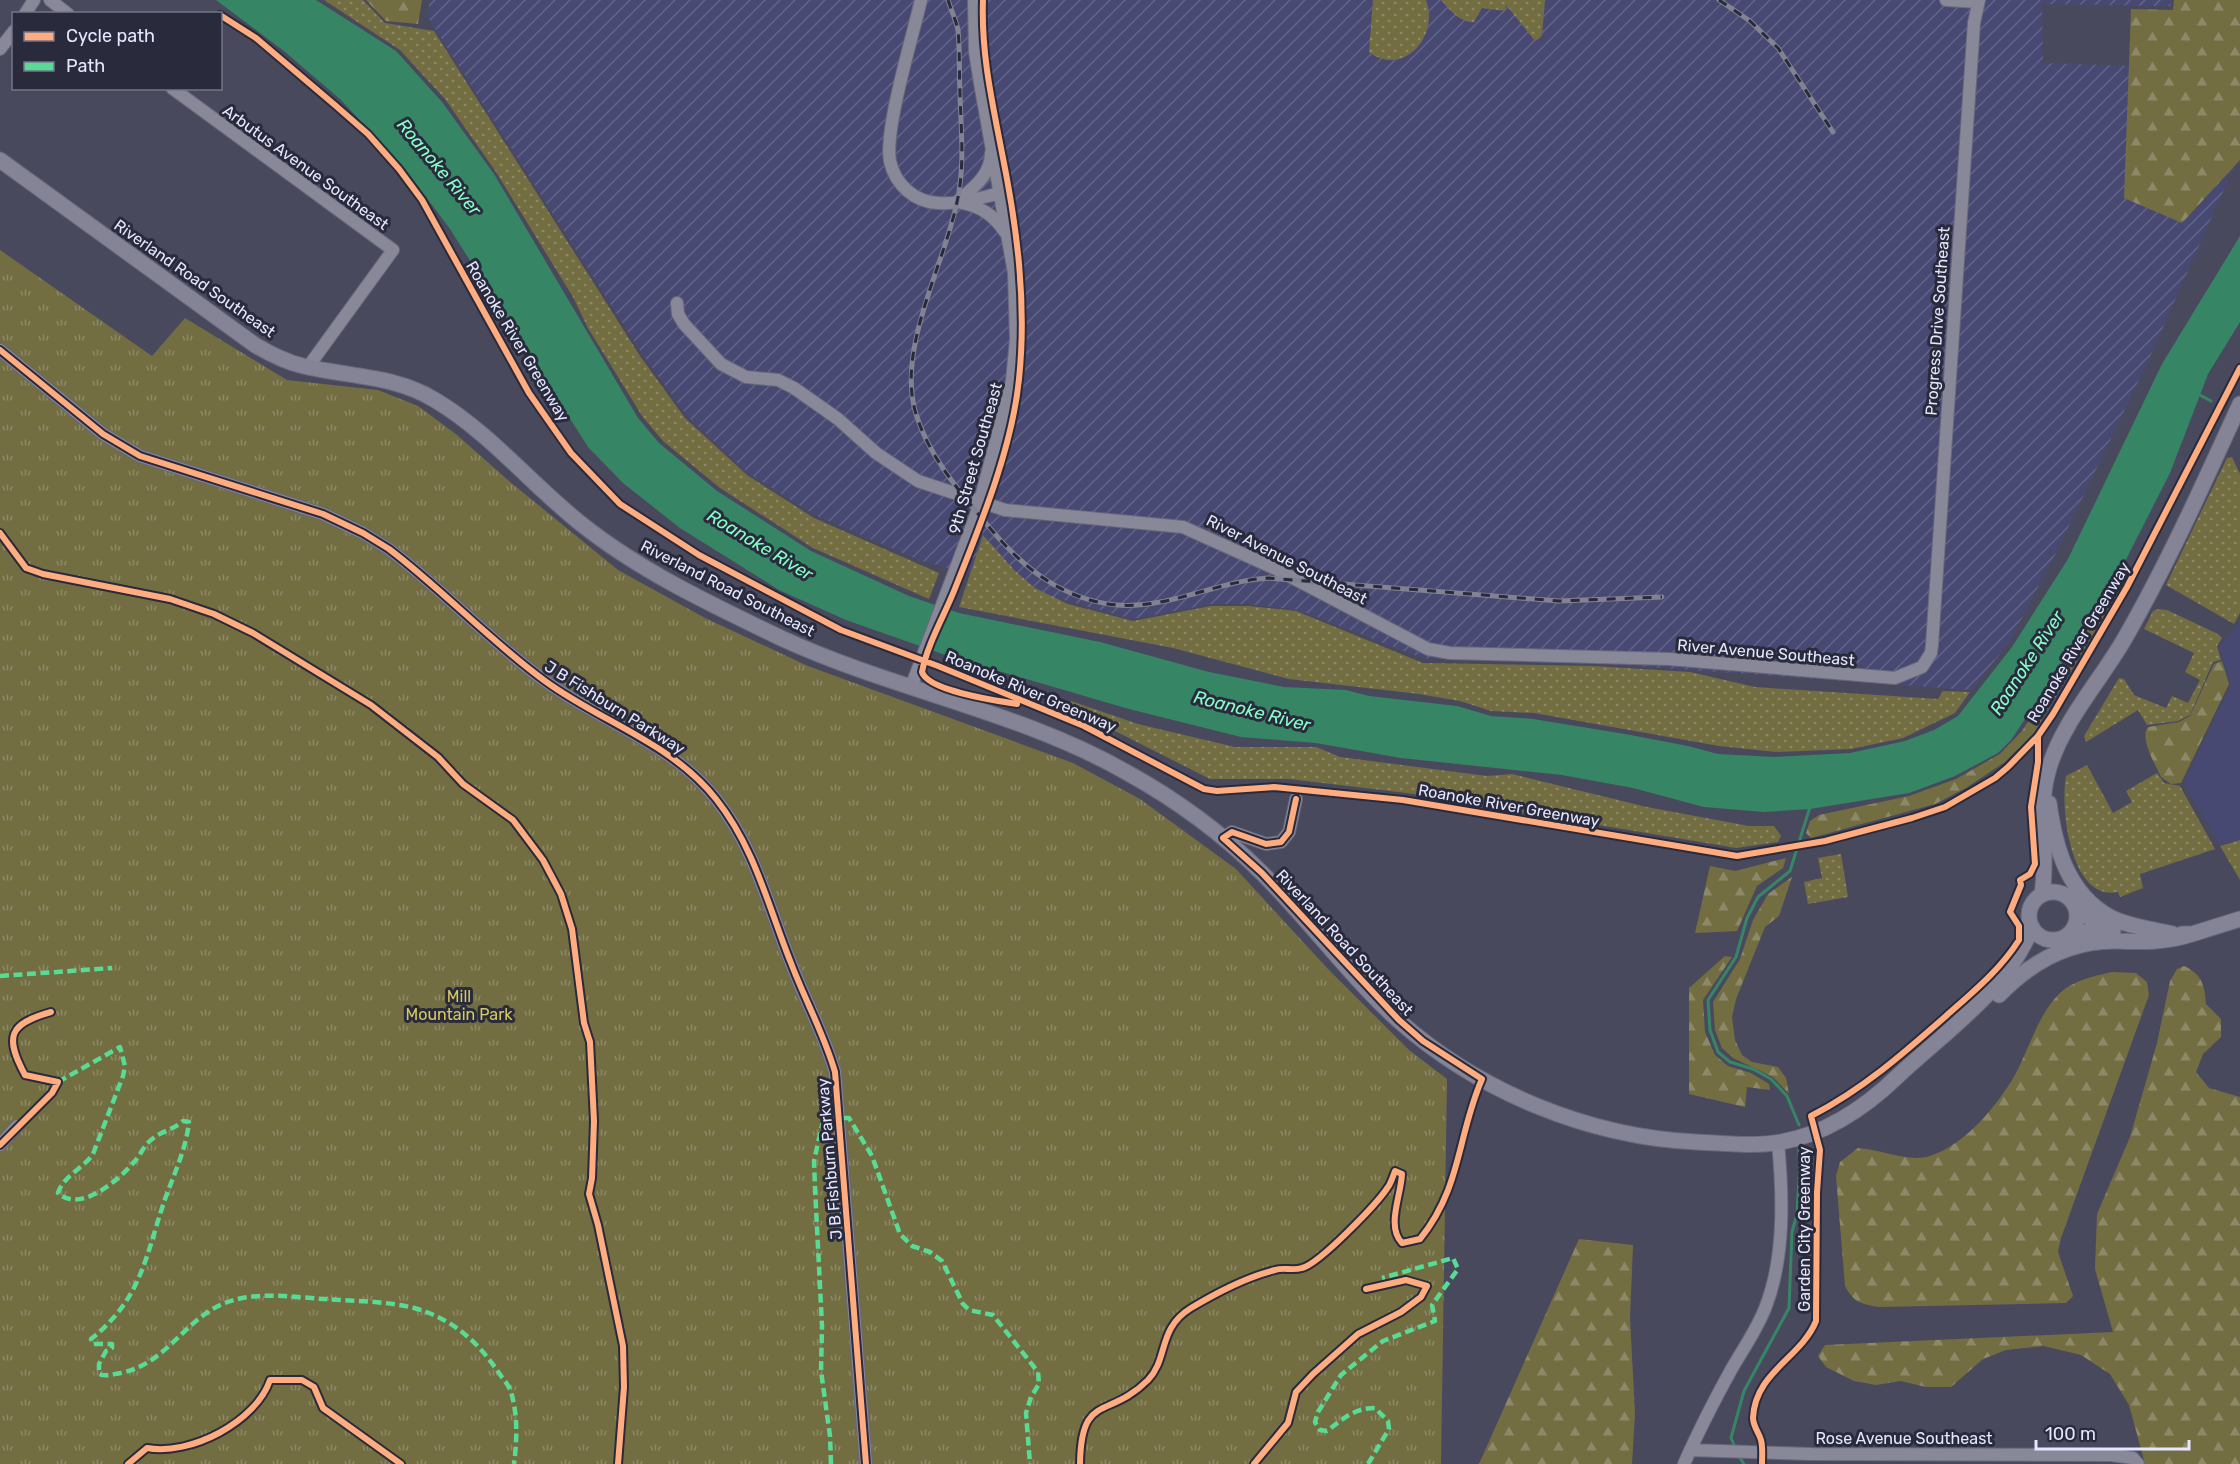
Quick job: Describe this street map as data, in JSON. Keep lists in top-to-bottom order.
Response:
{
  "streets": {
    "main road": ["Riverland Road Southeast"],
    "street": [
      "Arbutus Avenue Southeast",
      "Progress Drive Southeast",
      "9th Street Southeast",
      "River Avenue Southeast",
      "J B Fishburn Parkway",
      "Rose Avenue Southeast"
    ],
    "cycle path": ["Roanoke River Greenway"]
  },
  "crossings": [
    ["Arbutus Avenue Southeast", "Riverland Road Southeast"],
    ["Riverland Road Southeast", "9th Street Southeast"],
    ["Progress Drive Southeast", "River Avenue Southeast"],
    ["9th Street Southeast", "River Avenue Southeast"]
  ],
  "water": ["Roanoke River"],
  "parks": ["Mill Mountain Park"],
  "legend": ["Cycle path", "Path"],
  "scale_bar": "100 m"
}
